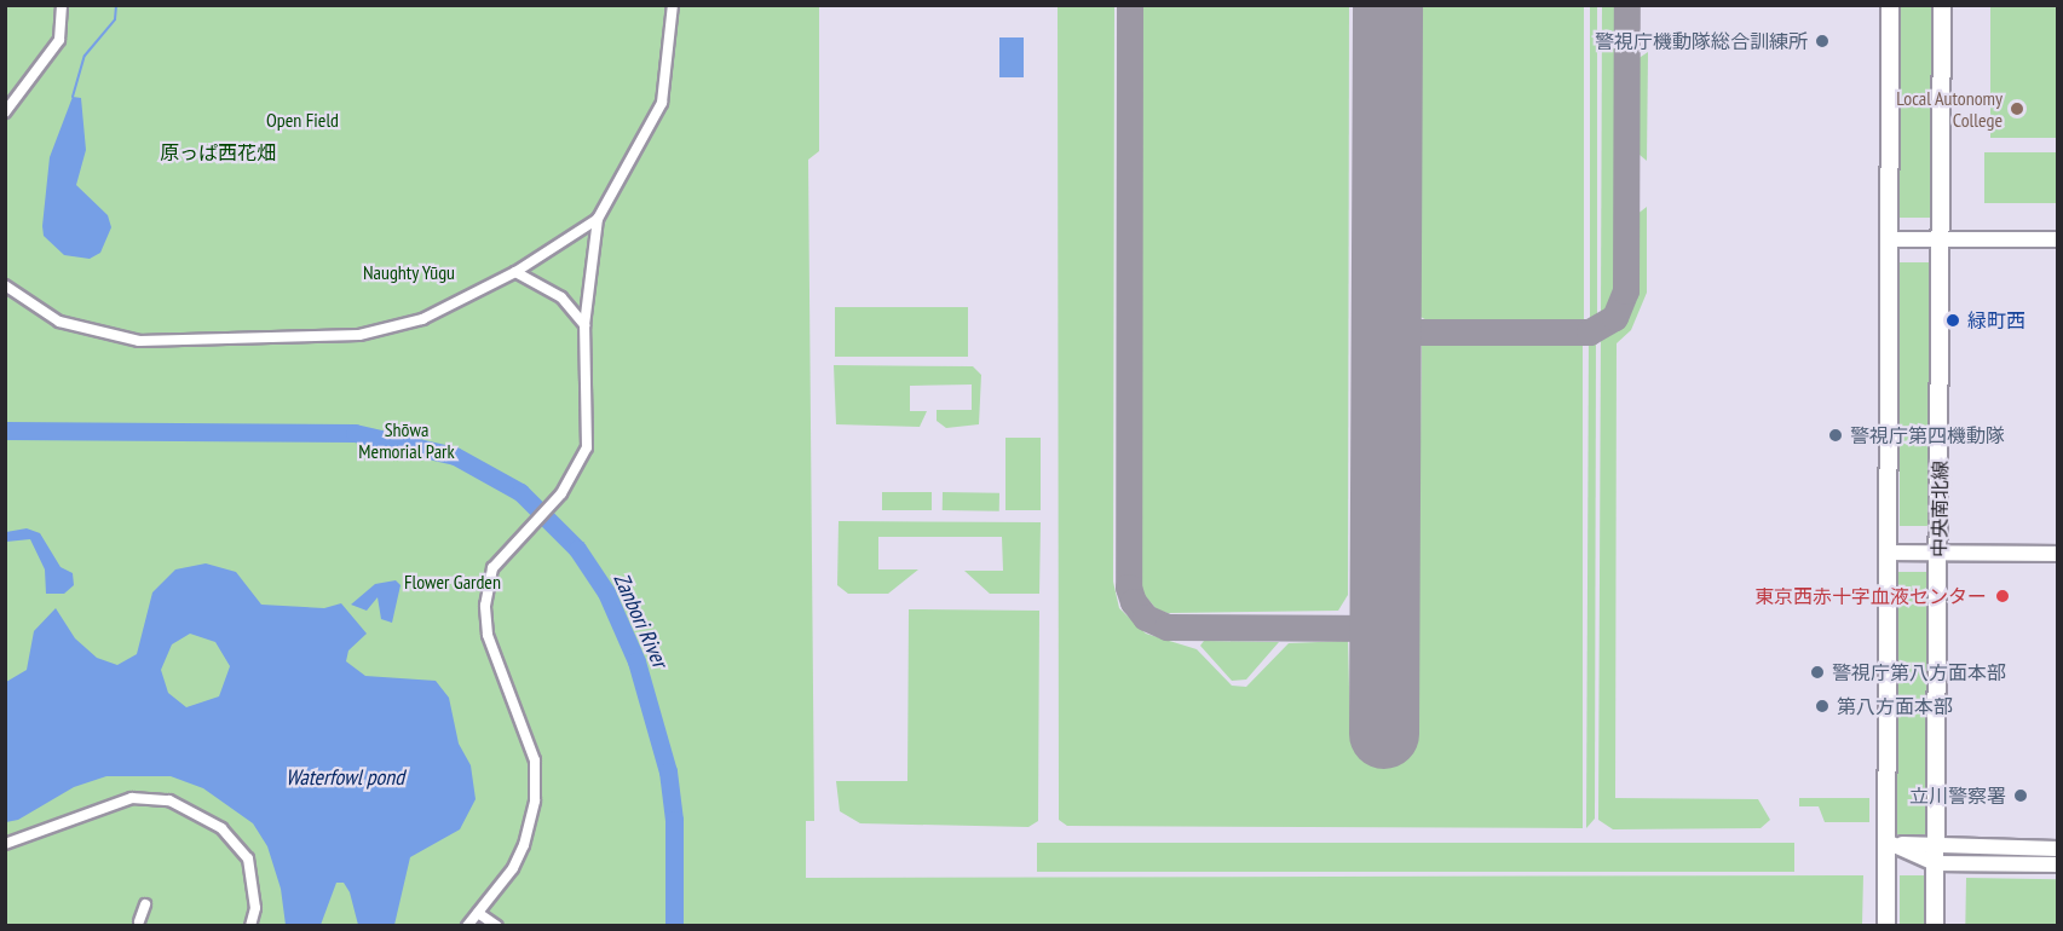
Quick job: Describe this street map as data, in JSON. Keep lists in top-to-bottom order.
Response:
{
  "streets": {
    "main road": ["中央南北線"]
  },
  "water": ["Zanbori River", "Waterfowl pond"],
  "parks": [
    "Open Field",
    "原っぱ西花畑",
    "Naughty Yūgu",
    "Shōwa Memorial Park",
    "Flower Garden"
  ],
  "places": [
    "警視庁機動隊総合訓練所",
    "Local Autonomy College",
    "緑町西",
    "警視庁第四機動隊",
    "東京西赤十字血液センター",
    "警視庁第八方面本部",
    "第八方面本部",
    "立川警察署"
  ]
}
